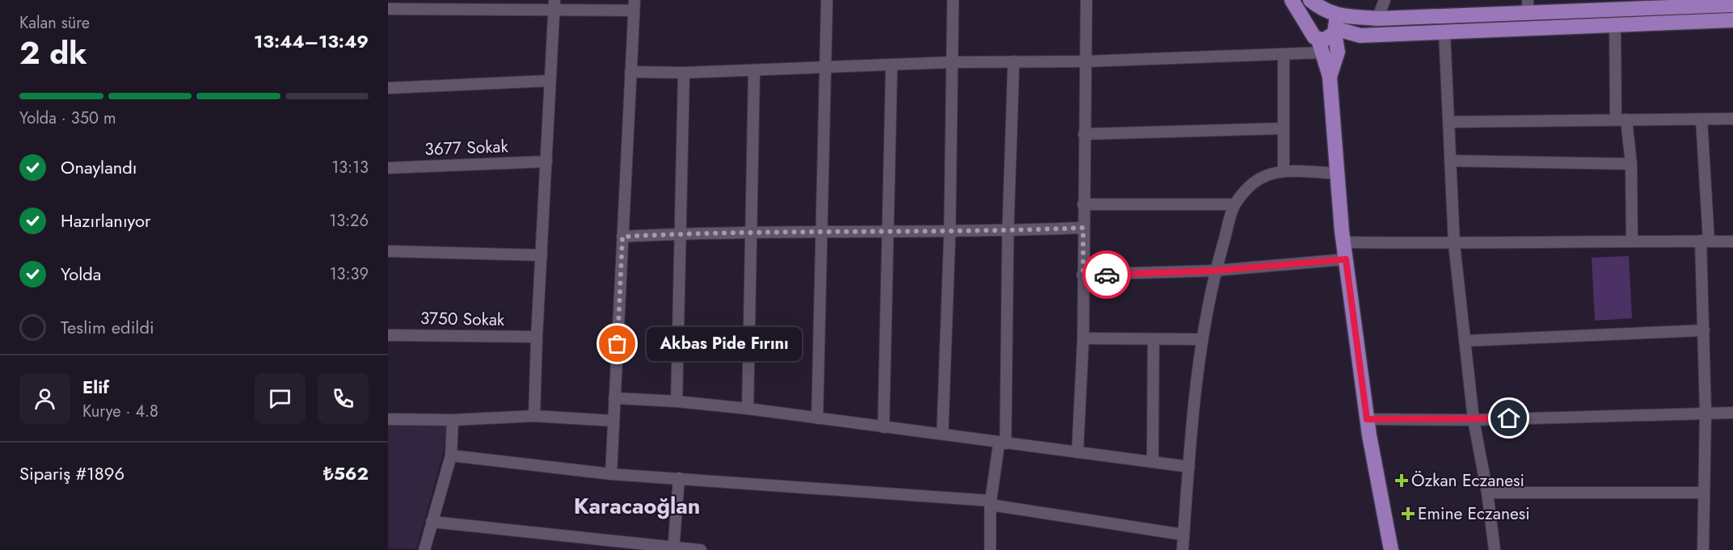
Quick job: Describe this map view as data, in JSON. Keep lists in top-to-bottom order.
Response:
{
  "streets": {
    "street": ["3677 Sokak", "3750 Sokak"]
  },
  "districts": ["Karacaoğlan"],
  "places": {
    "other": ["Akbas Pide Fırını"],
    "health": ["Özkan Eczanesi", "Emine Eczanesi"]
  },
  "page": {
    "heading": ["2 dk", "Kalan süre", "13:44–13:49"],
    "panel": [
      "Elif",
      "Kurye · 4.8",
      "Sipariş #1896",
      "₺562"
    ],
    "bar": "Yolda · 350 m",
    "list": [
      ["Onaylandı", "13:13"],
      ["Hazırlanıyor", "13:26"],
      ["Yolda", "13:39"],
      "Teslim edildi"
    ],
    "bubble": "Akbas Pide Fırını"
  }
}
